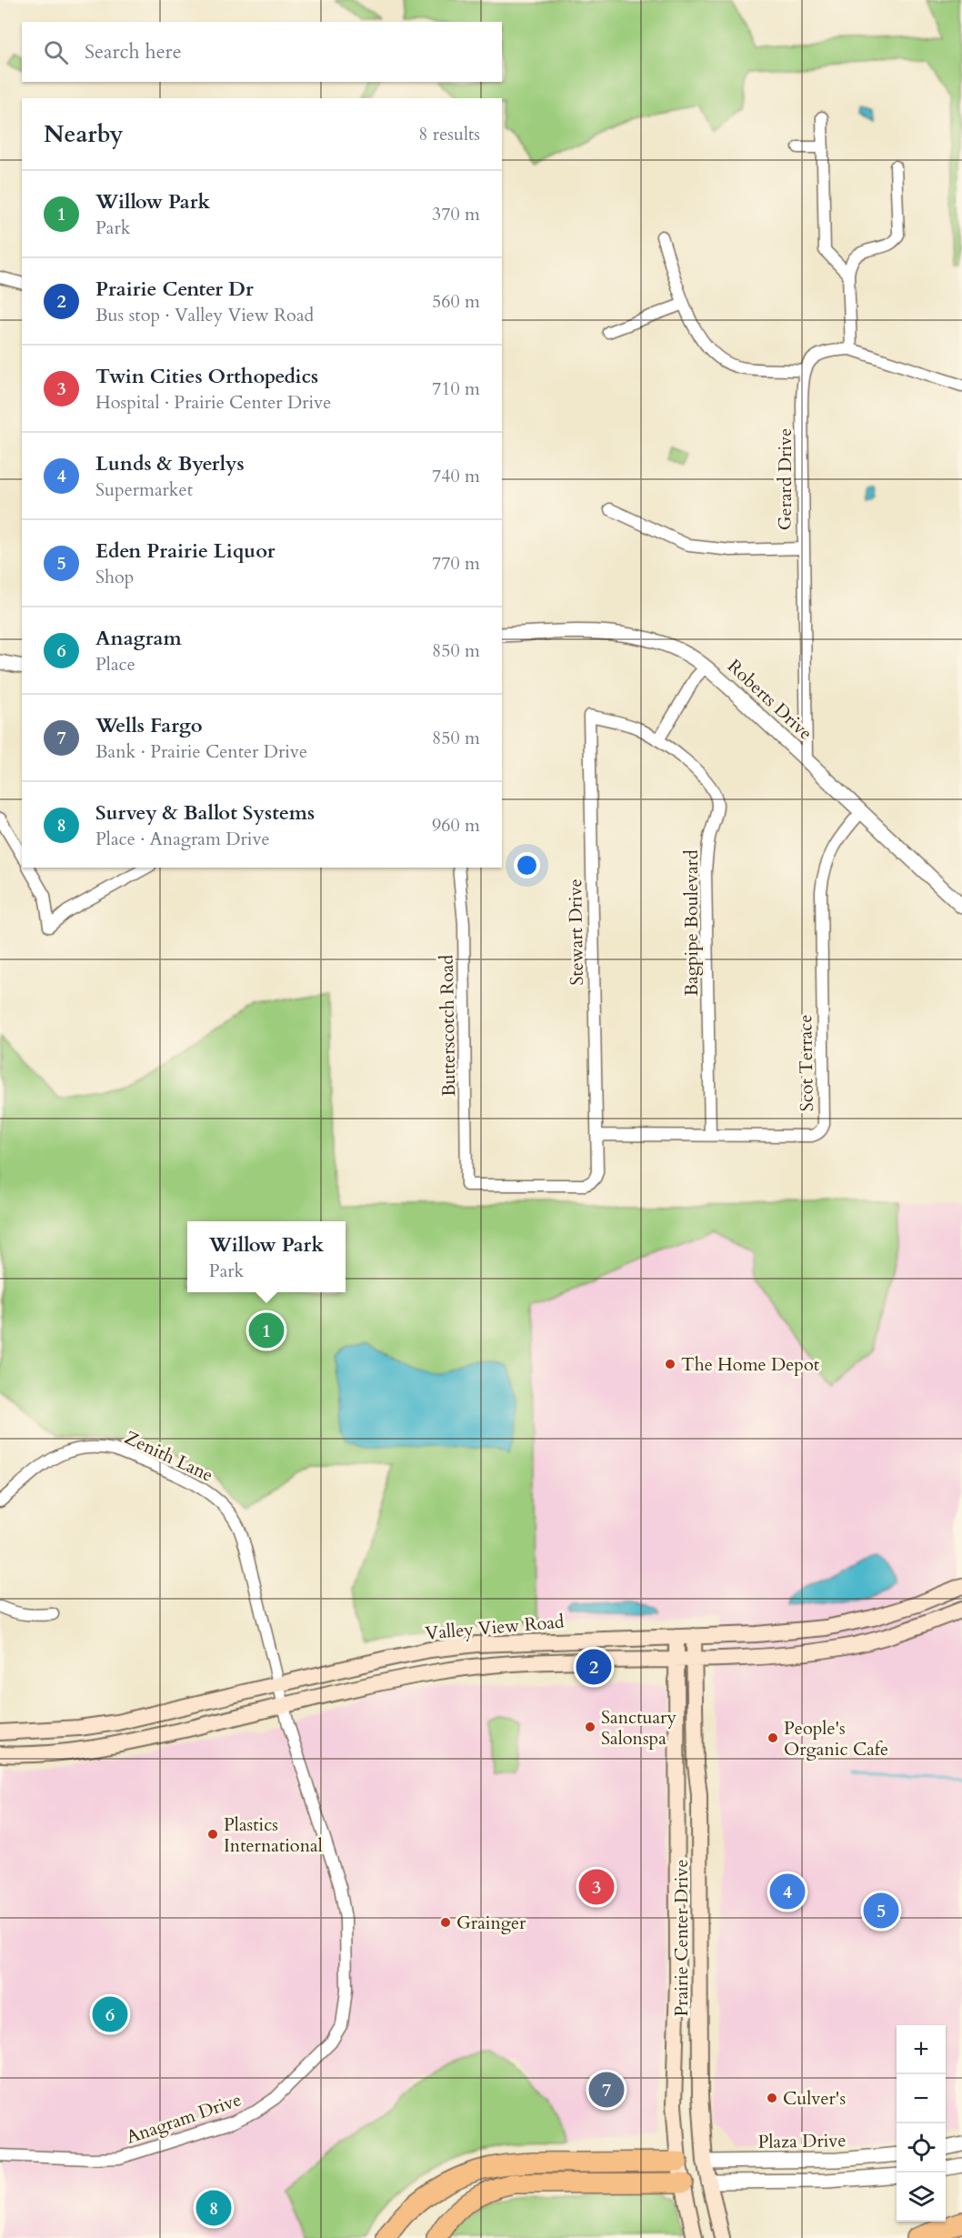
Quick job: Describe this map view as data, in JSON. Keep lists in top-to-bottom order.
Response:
{
  "streets": {
    "main road": ["Valley View Road", "Prairie Center Drive"],
    "street": [
      "Gerard Drive",
      "Roberts Drive",
      "Bagpipe Boulevard",
      "Stewart Drive",
      "Butterscotch Road",
      "Scot Terrace",
      "Zenith Lane",
      "Anagram Drive",
      "Plaza Drive"
    ]
  },
  "crossings": [
    ["Gerard Drive", "Roberts Drive"],
    ["Roberts Drive", "Scot Terrace"],
    ["Bagpipe Boulevard", "Stewart Drive"],
    ["Bagpipe Boulevard", "Scot Terrace"],
    ["Stewart Drive", "Butterscotch Road"],
    ["Stewart Drive", "Scot Terrace"],
    ["Zenith Lane", "Valley View Road"],
    ["Zenith Lane", "Anagram Drive"],
    ["Valley View Road", "Prairie Center Drive"],
    ["Prairie Center Drive", "Plaza Drive"]
  ],
  "places": [
    "The Home Depot",
    "Sanctuary Salonspa",
    "People's Organic Cafe",
    "Plastics International",
    "Grainger",
    "Culver's"
  ],
  "page": {
    "search": "Search here",
    "heading": ["Nearby", "8 results"],
    "list": [
      {
        "mark": "1",
        "name": "Willow Park",
        "note": "Park",
        "value": "370 m"
      },
      {
        "mark": "2",
        "name": "Prairie Center Dr",
        "note": "Bus stop · Valley View Road",
        "value": "560 m"
      },
      {
        "mark": "3",
        "name": "Twin Cities Orthopedics",
        "note": "Hospital · Prairie Center Drive",
        "value": "710 m"
      },
      {
        "mark": "4",
        "name": "Lunds & Byerlys",
        "note": "Supermarket",
        "value": "740 m"
      },
      {
        "mark": "5",
        "name": "Eden Prairie Liquor",
        "note": "Shop",
        "value": "770 m"
      },
      {
        "mark": "6",
        "name": "Anagram",
        "note": "Place",
        "value": "850 m"
      },
      {
        "mark": "7",
        "name": "Wells Fargo",
        "note": "Bank · Prairie Center Drive",
        "value": "850 m"
      },
      {
        "mark": "8",
        "name": "Survey & Ballot Systems",
        "note": "Place · Anagram Drive",
        "value": "960 m"
      }
    ],
    "popup": ["Willow Park", "Park"],
    "pins": [
      "1",
      "2",
      "3",
      "4",
      "5",
      "6",
      "7",
      "8"
    ],
    "map_buttons": ["+", "−"]
  }
}
